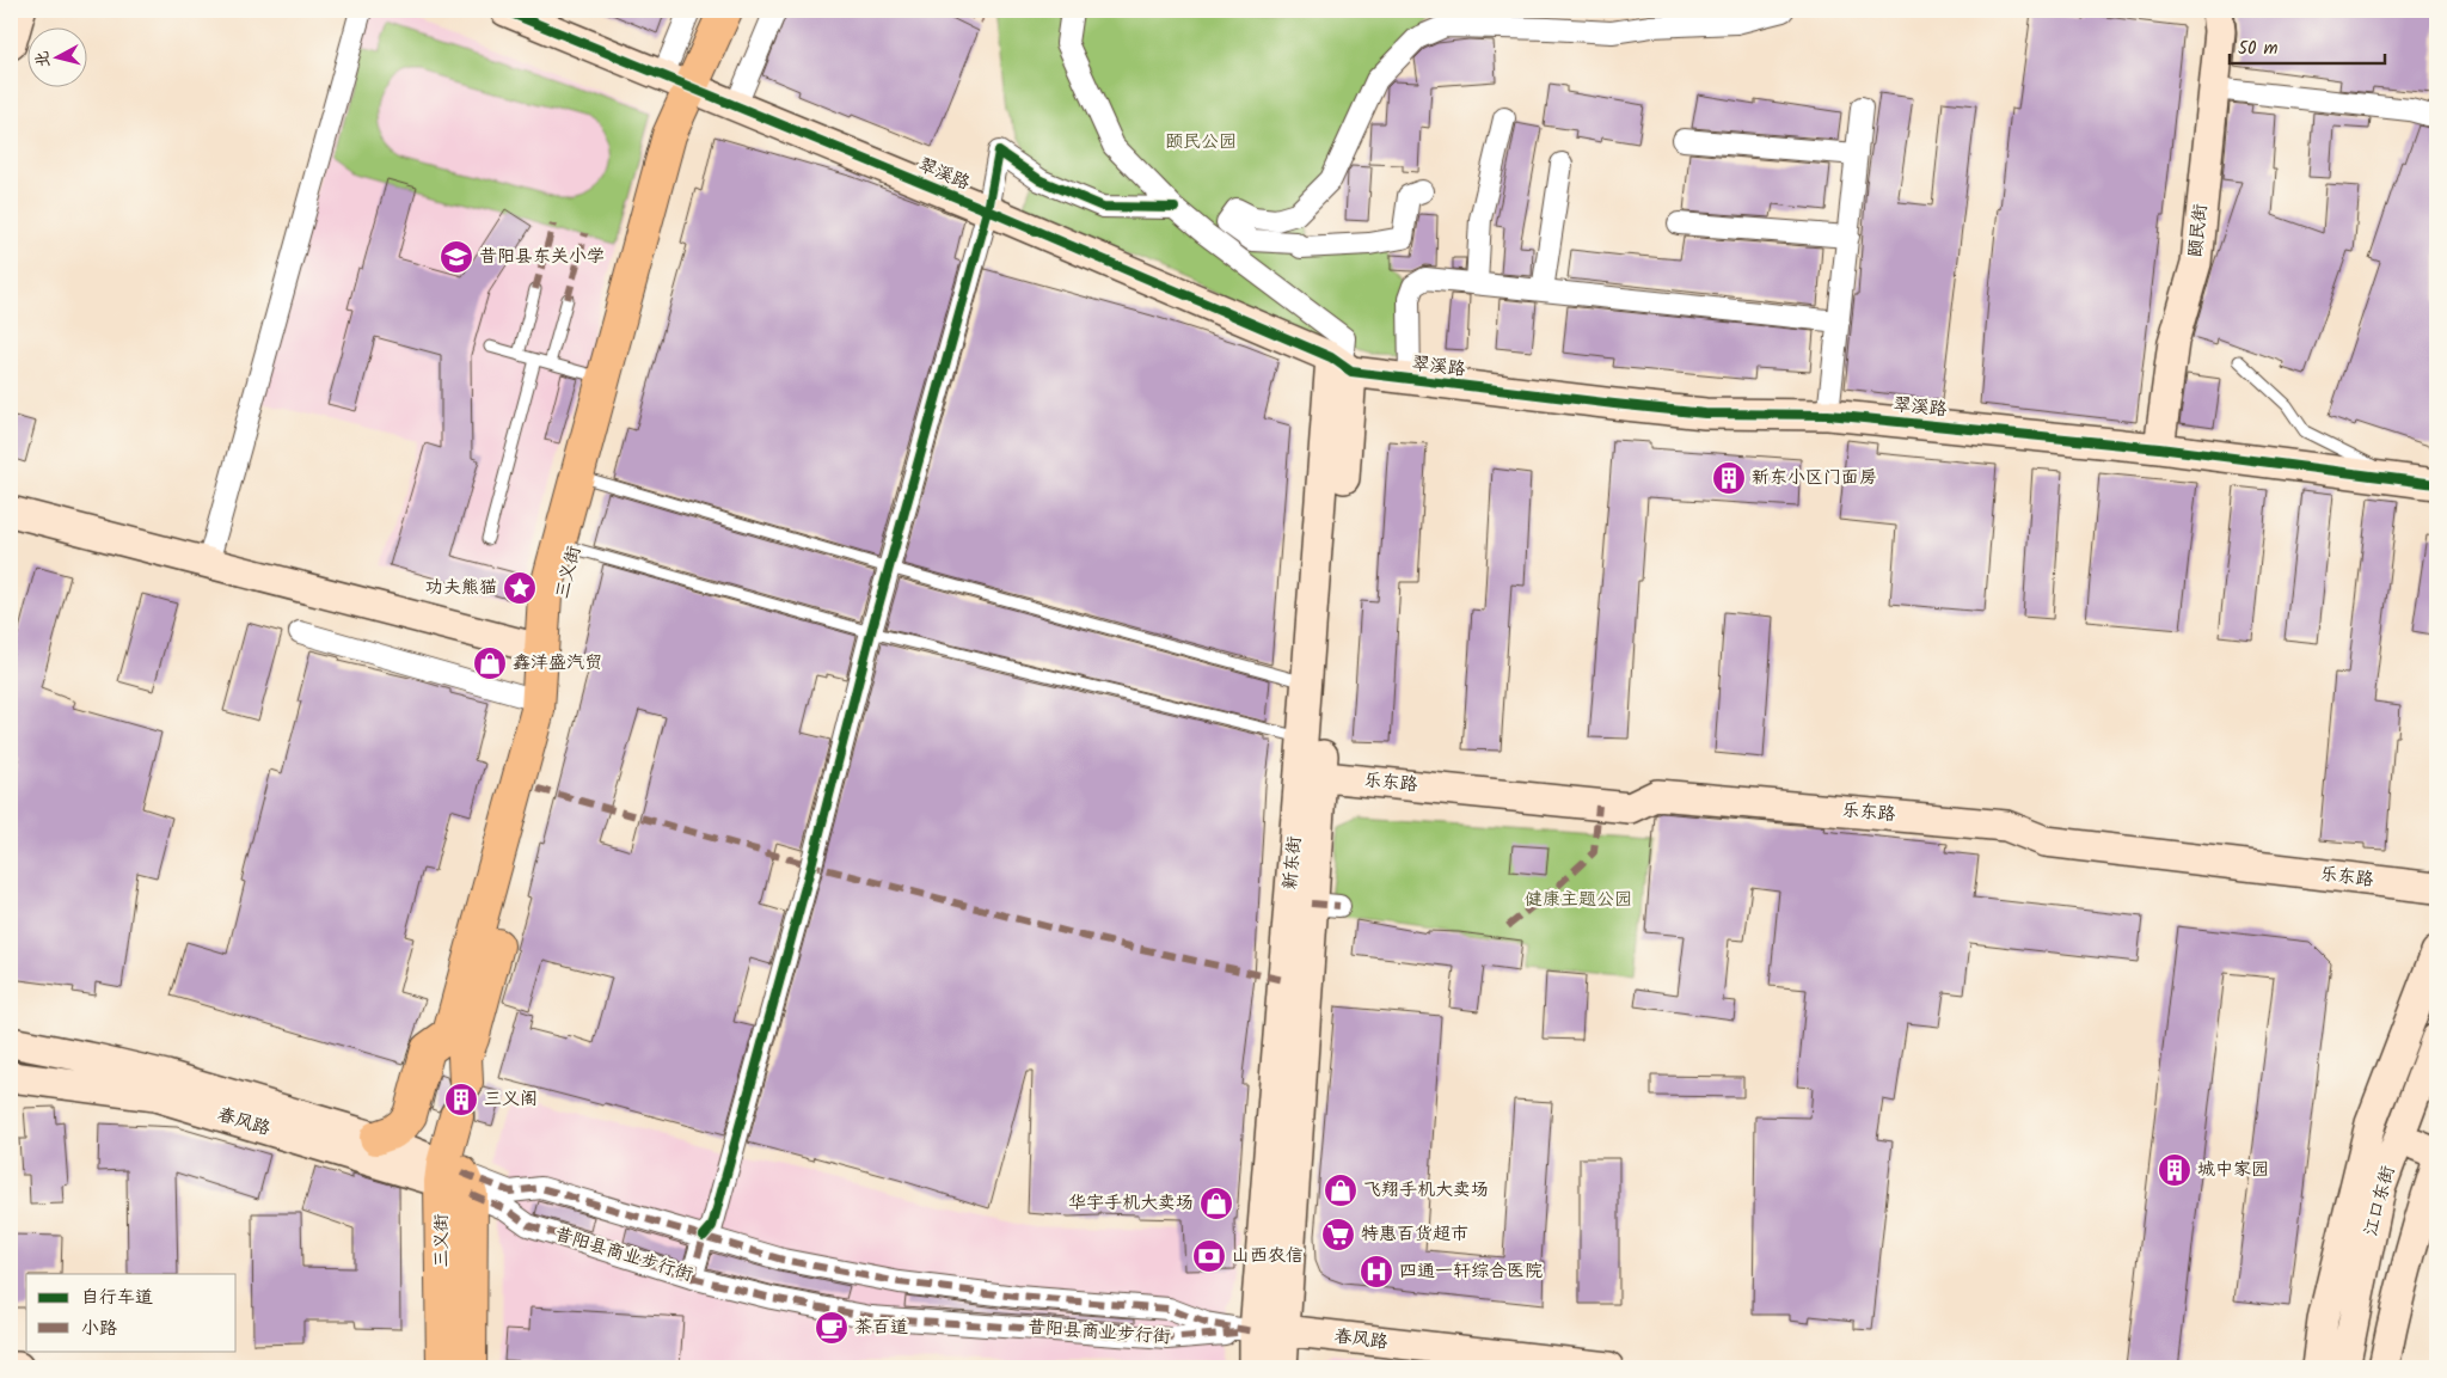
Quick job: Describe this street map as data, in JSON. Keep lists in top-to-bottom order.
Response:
{
  "streets": {
    "main road": [
      "翠溪路",
      "颐民街",
      "三义街",
      "乐东路",
      "新东街",
      "春风路",
      "江口东街"
    ],
    "street": ["昔阳县商业步行街"]
  },
  "crossings": [
    ["翠溪路", "颐民街"],
    ["翠溪路", "三义街"],
    ["翠溪路", "新东街"],
    ["三义街", "春风路"],
    ["三义街", "昔阳县商业步行街"],
    ["乐东路", "新东街"],
    ["新东街", "春风路"],
    ["新东街", "昔阳县商业步行街"],
    ["春风路", "昔阳县商业步行街"]
  ],
  "parks": ["颐民公园", "健康主题公园"],
  "places": {
    "school or university": ["昔阳县东关小学"],
    "building": ["新东小区门面房", "三义阁", "城中家园"],
    "place": ["功夫熊猫"],
    "shop": ["鑫洋盛汽贸", "飞翔手机大卖场", "华宇手机大卖场"],
    "supermarket": ["特惠百货超市"],
    "bank": ["山西农信"],
    "hospital": ["四通一轩综合医院"],
    "cafe": ["茶百道"]
  },
  "legend": ["自行车道", "小路"],
  "scale_bar": "50 m",
  "north": "left"
}
